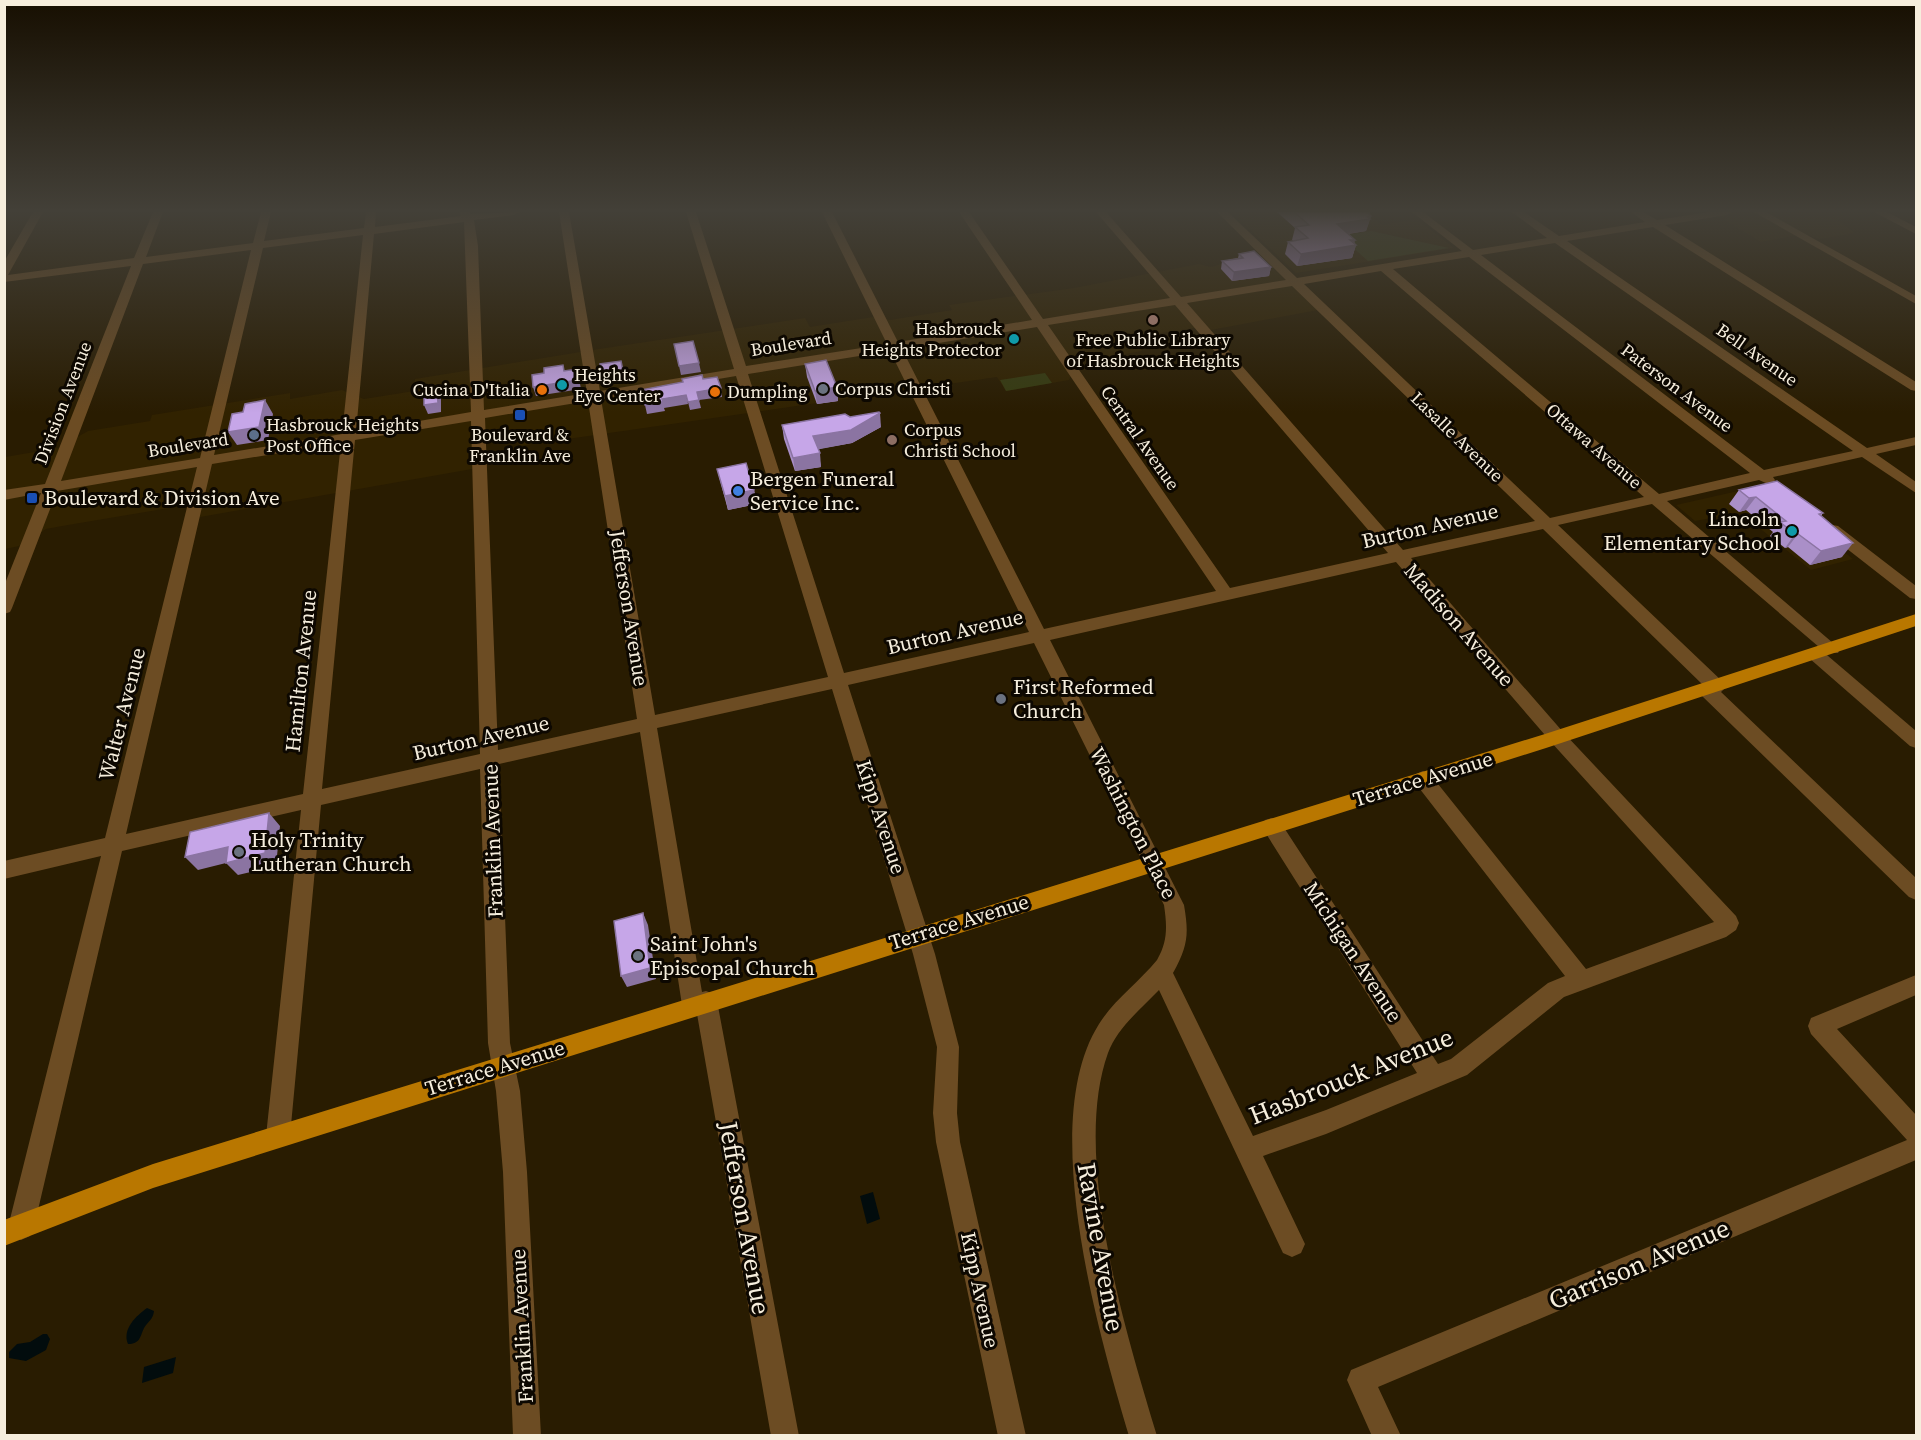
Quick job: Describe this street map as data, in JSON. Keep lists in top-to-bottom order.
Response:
{
  "streets": {
    "main road": ["Terrace Avenue"],
    "street": [
      "Boulevard",
      "Bell Avenue",
      "Paterson Avenue",
      "Division Avenue",
      "Lasalle Avenue",
      "Central Avenue",
      "Ottawa Avenue",
      "Burton Avenue",
      "Jefferson Avenue",
      "Madison Avenue",
      "Hamilton Avenue",
      "Walter Avenue",
      "Kipp Avenue",
      "Washington Place",
      "Franklin Avenue",
      "Michigan Avenue",
      "Hasbrouck Avenue",
      "Ravine Avenue",
      "Garrison Avenue"
    ]
  },
  "crossings": [
    ["Boulevard", "Division Avenue"],
    ["Boulevard", "Lasalle Avenue"],
    ["Boulevard", "Central Avenue"],
    ["Boulevard", "Jefferson Avenue"],
    ["Boulevard", "Madison Avenue"],
    ["Boulevard", "Hamilton Avenue"],
    ["Boulevard", "Walter Avenue"],
    ["Boulevard", "Kipp Avenue"],
    ["Boulevard", "Washington Place"],
    ["Boulevard", "Franklin Avenue"],
    ["Bell Avenue", "Burton Avenue"],
    ["Paterson Avenue", "Burton Avenue"],
    ["Lasalle Avenue", "Burton Avenue"],
    ["Lasalle Avenue", "Terrace Avenue"],
    ["Central Avenue", "Burton Avenue"],
    ["Ottawa Avenue", "Burton Avenue"],
    ["Ottawa Avenue", "Terrace Avenue"],
    ["Burton Avenue", "Jefferson Avenue"],
    ["Burton Avenue", "Madison Avenue"],
    ["Burton Avenue", "Hamilton Avenue"],
    ["Burton Avenue", "Walter Avenue"],
    ["Burton Avenue", "Kipp Avenue"],
    ["Burton Avenue", "Washington Place"],
    ["Burton Avenue", "Franklin Avenue"],
    ["Jefferson Avenue", "Terrace Avenue"],
    ["Madison Avenue", "Terrace Avenue"],
    ["Madison Avenue", "Hasbrouck Avenue"],
    ["Hamilton Avenue", "Terrace Avenue"],
    ["Walter Avenue", "Terrace Avenue"],
    ["Terrace Avenue", "Kipp Avenue"],
    ["Terrace Avenue", "Washington Place"],
    ["Terrace Avenue", "Franklin Avenue"],
    ["Terrace Avenue", "Michigan Avenue"],
    ["Washington Place", "Ravine Avenue"],
    ["Michigan Avenue", "Hasbrouck Avenue"]
  ],
  "places": {
    "other": [
      "Free Public Library of Hasbrouck Heights",
      "Hasbrouck Heights Protector",
      "Heights Eye Center",
      "Corpus Christi",
      "Cucina D'Italia",
      "Dumpling",
      "Hasbrouck Heights Post Office",
      "Corpus Christi School",
      "Bergen Funeral Service Inc.",
      "Lincoln Elementary School",
      "First Reformed Church",
      "Holy Trinity Lutheran Church",
      "Saint John's Episcopal Church"
    ],
    "transit": ["Boulevard & Franklin Ave", "Boulevard & Division Ave"]
  }
}
